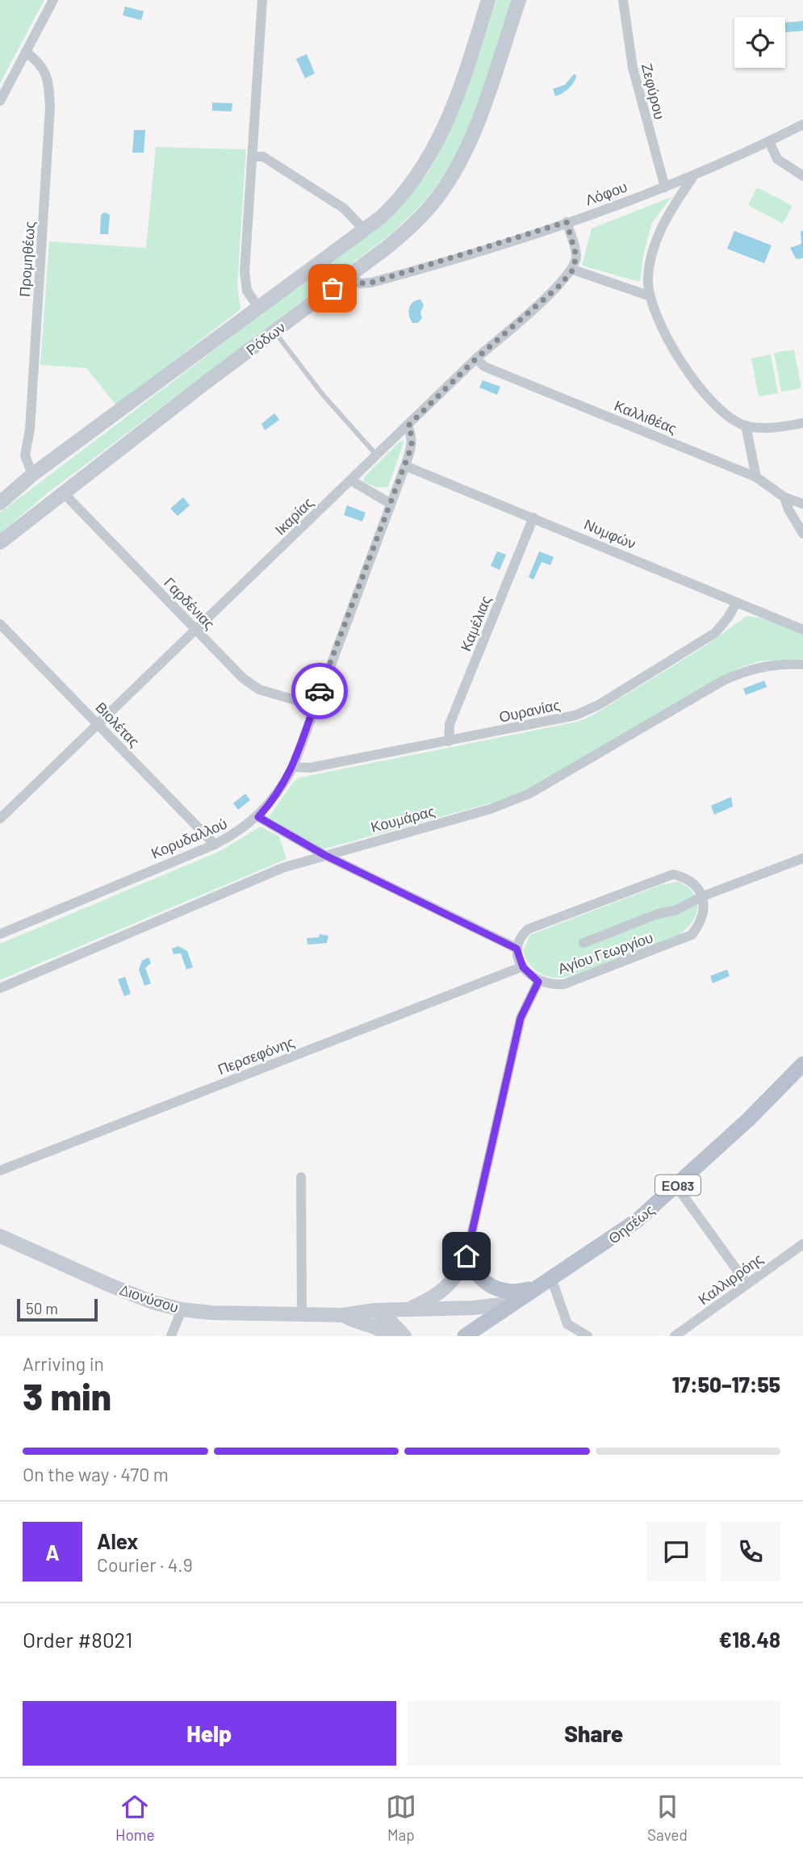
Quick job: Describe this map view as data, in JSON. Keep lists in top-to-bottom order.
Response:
{
  "streets": {
    "main road": ["ΕΟ83", "Θησέως"],
    "street": [
      "Ζεφύρου",
      "Λόφου",
      "Προμηθέως",
      "Ρόδων",
      "Καλλιθέας",
      "Ικαρίας",
      "Νυμφών",
      "Γαρδένιας",
      "Καμέλιας",
      "Ουρανίας",
      "Βιολέτας",
      "Κουμάρας",
      "Κορυδαλλού",
      "Αγίου Γεωργίου",
      "Περσεφόνης",
      "Καλλιρρόης",
      "Διονύσου"
    ]
  },
  "crossings": [
    ["Ζεφύρου", "Λόφου"],
    ["Λόφου", "Ρόδων"],
    ["Ρόδων", "Γαρδένιας"],
    ["Καλλιθέας", "Ικαρίας"],
    ["Ικαρίας", "Γαρδένιας"],
    ["Ικαρίας", "Βιολέτας"],
    ["Ικαρίας", "Κορυδαλλού"],
    ["Νυμφών", "Καμέλιας"],
    ["Νυμφών", "Ουρανίας"],
    ["Νυμφών", "Κορυδαλλού"],
    ["Γαρδένιας", "Κορυδαλλού"],
    ["Καμέλιας", "Ουρανίας"],
    ["Ουρανίας", "Κορυδαλλού"],
    ["Βιολέτας", "Κορυδαλλού"],
    ["Θησέως", "Διονύσου"]
  ],
  "scale_bar": "50 m",
  "page": {
    "scale": "50 m",
    "heading": ["3 min", "Arriving in", "17:50–17:55"],
    "panel": [
      "Alex",
      "Courier · 4.9",
      "Order #8021",
      "€18.48"
    ],
    "bar": "On the way · 470 m",
    "round": "A",
    "buttons": ["Help", "Share"],
    "tabs": ["Home", "Map", "Saved"]
  }
}
